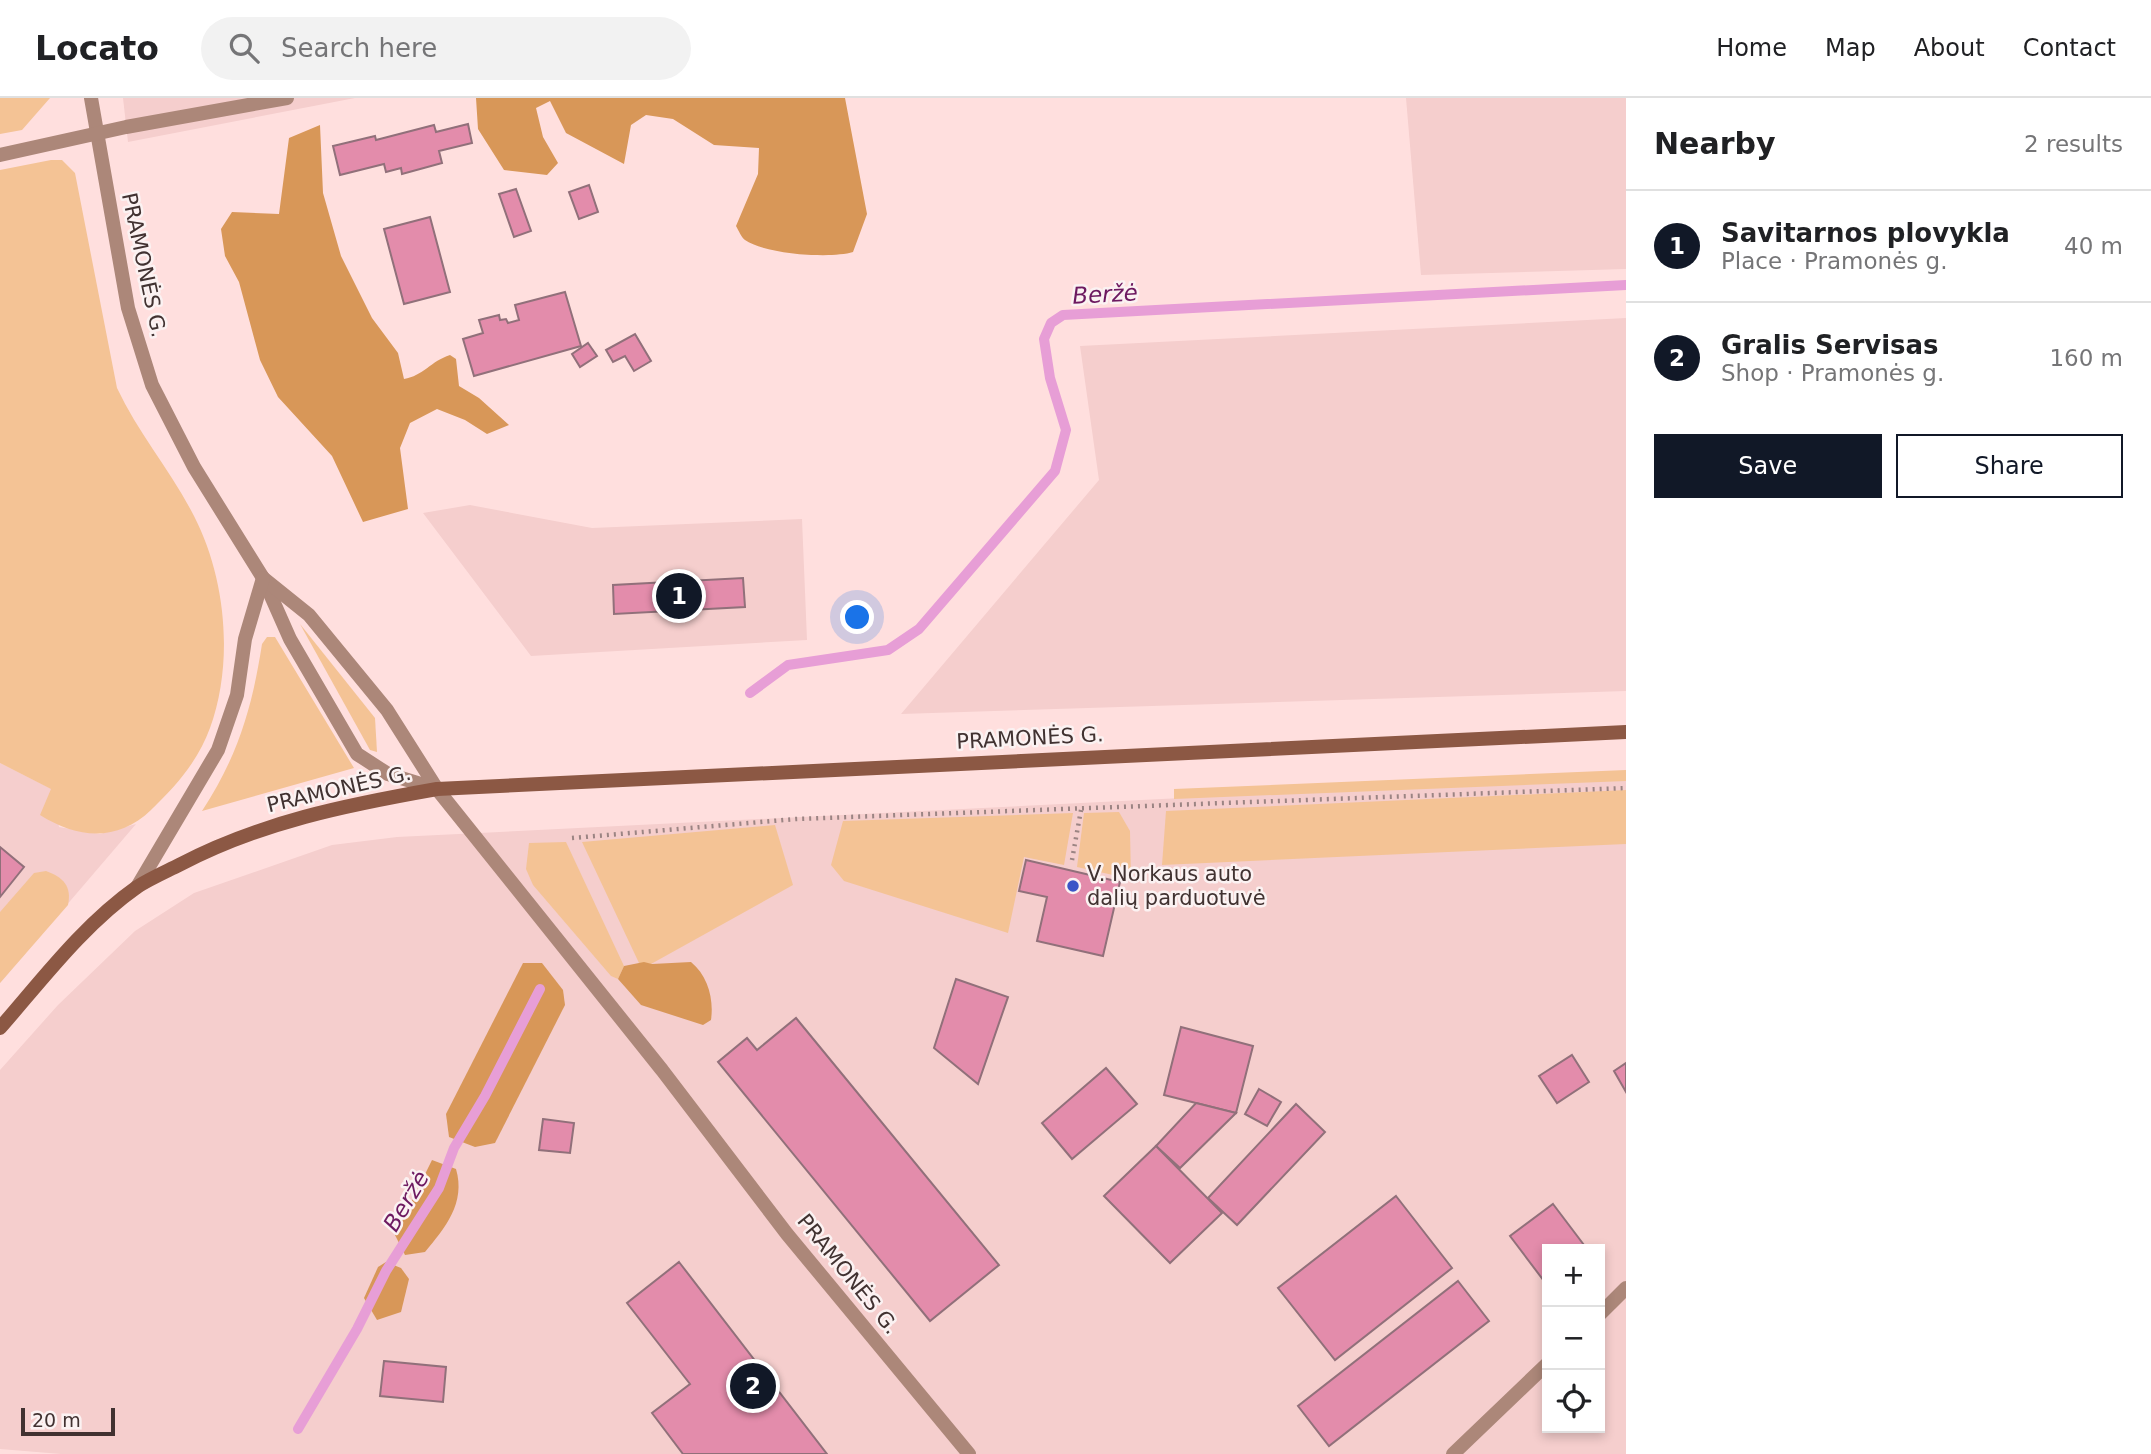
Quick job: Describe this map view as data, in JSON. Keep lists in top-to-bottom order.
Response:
{
  "streets": {
    "main road": ["PRAMONĖS G."]
  },
  "water": ["Beržė"],
  "places": ["V. Norkaus auto dalių parduotuvė"],
  "scale_bar": "20 m",
  "page": {
    "header": "Locato",
    "search": "Search here",
    "nav": [
      "Home",
      "Map",
      "About",
      "Contact"
    ],
    "heading": ["Nearby", "2 results"],
    "list": [
      {
        "mark": "1",
        "name": "Savitarnos plovykla",
        "note": "Place · Pramonės g.",
        "value": "40 m"
      },
      {
        "mark": "2",
        "name": "Gralis Servisas",
        "note": "Shop · Pramonės g.",
        "value": "160 m"
      }
    ],
    "buttons": ["Save", "Share"],
    "pins": ["1", "2"],
    "map_buttons": ["+", "−"],
    "scale": "20 m"
  }
}
